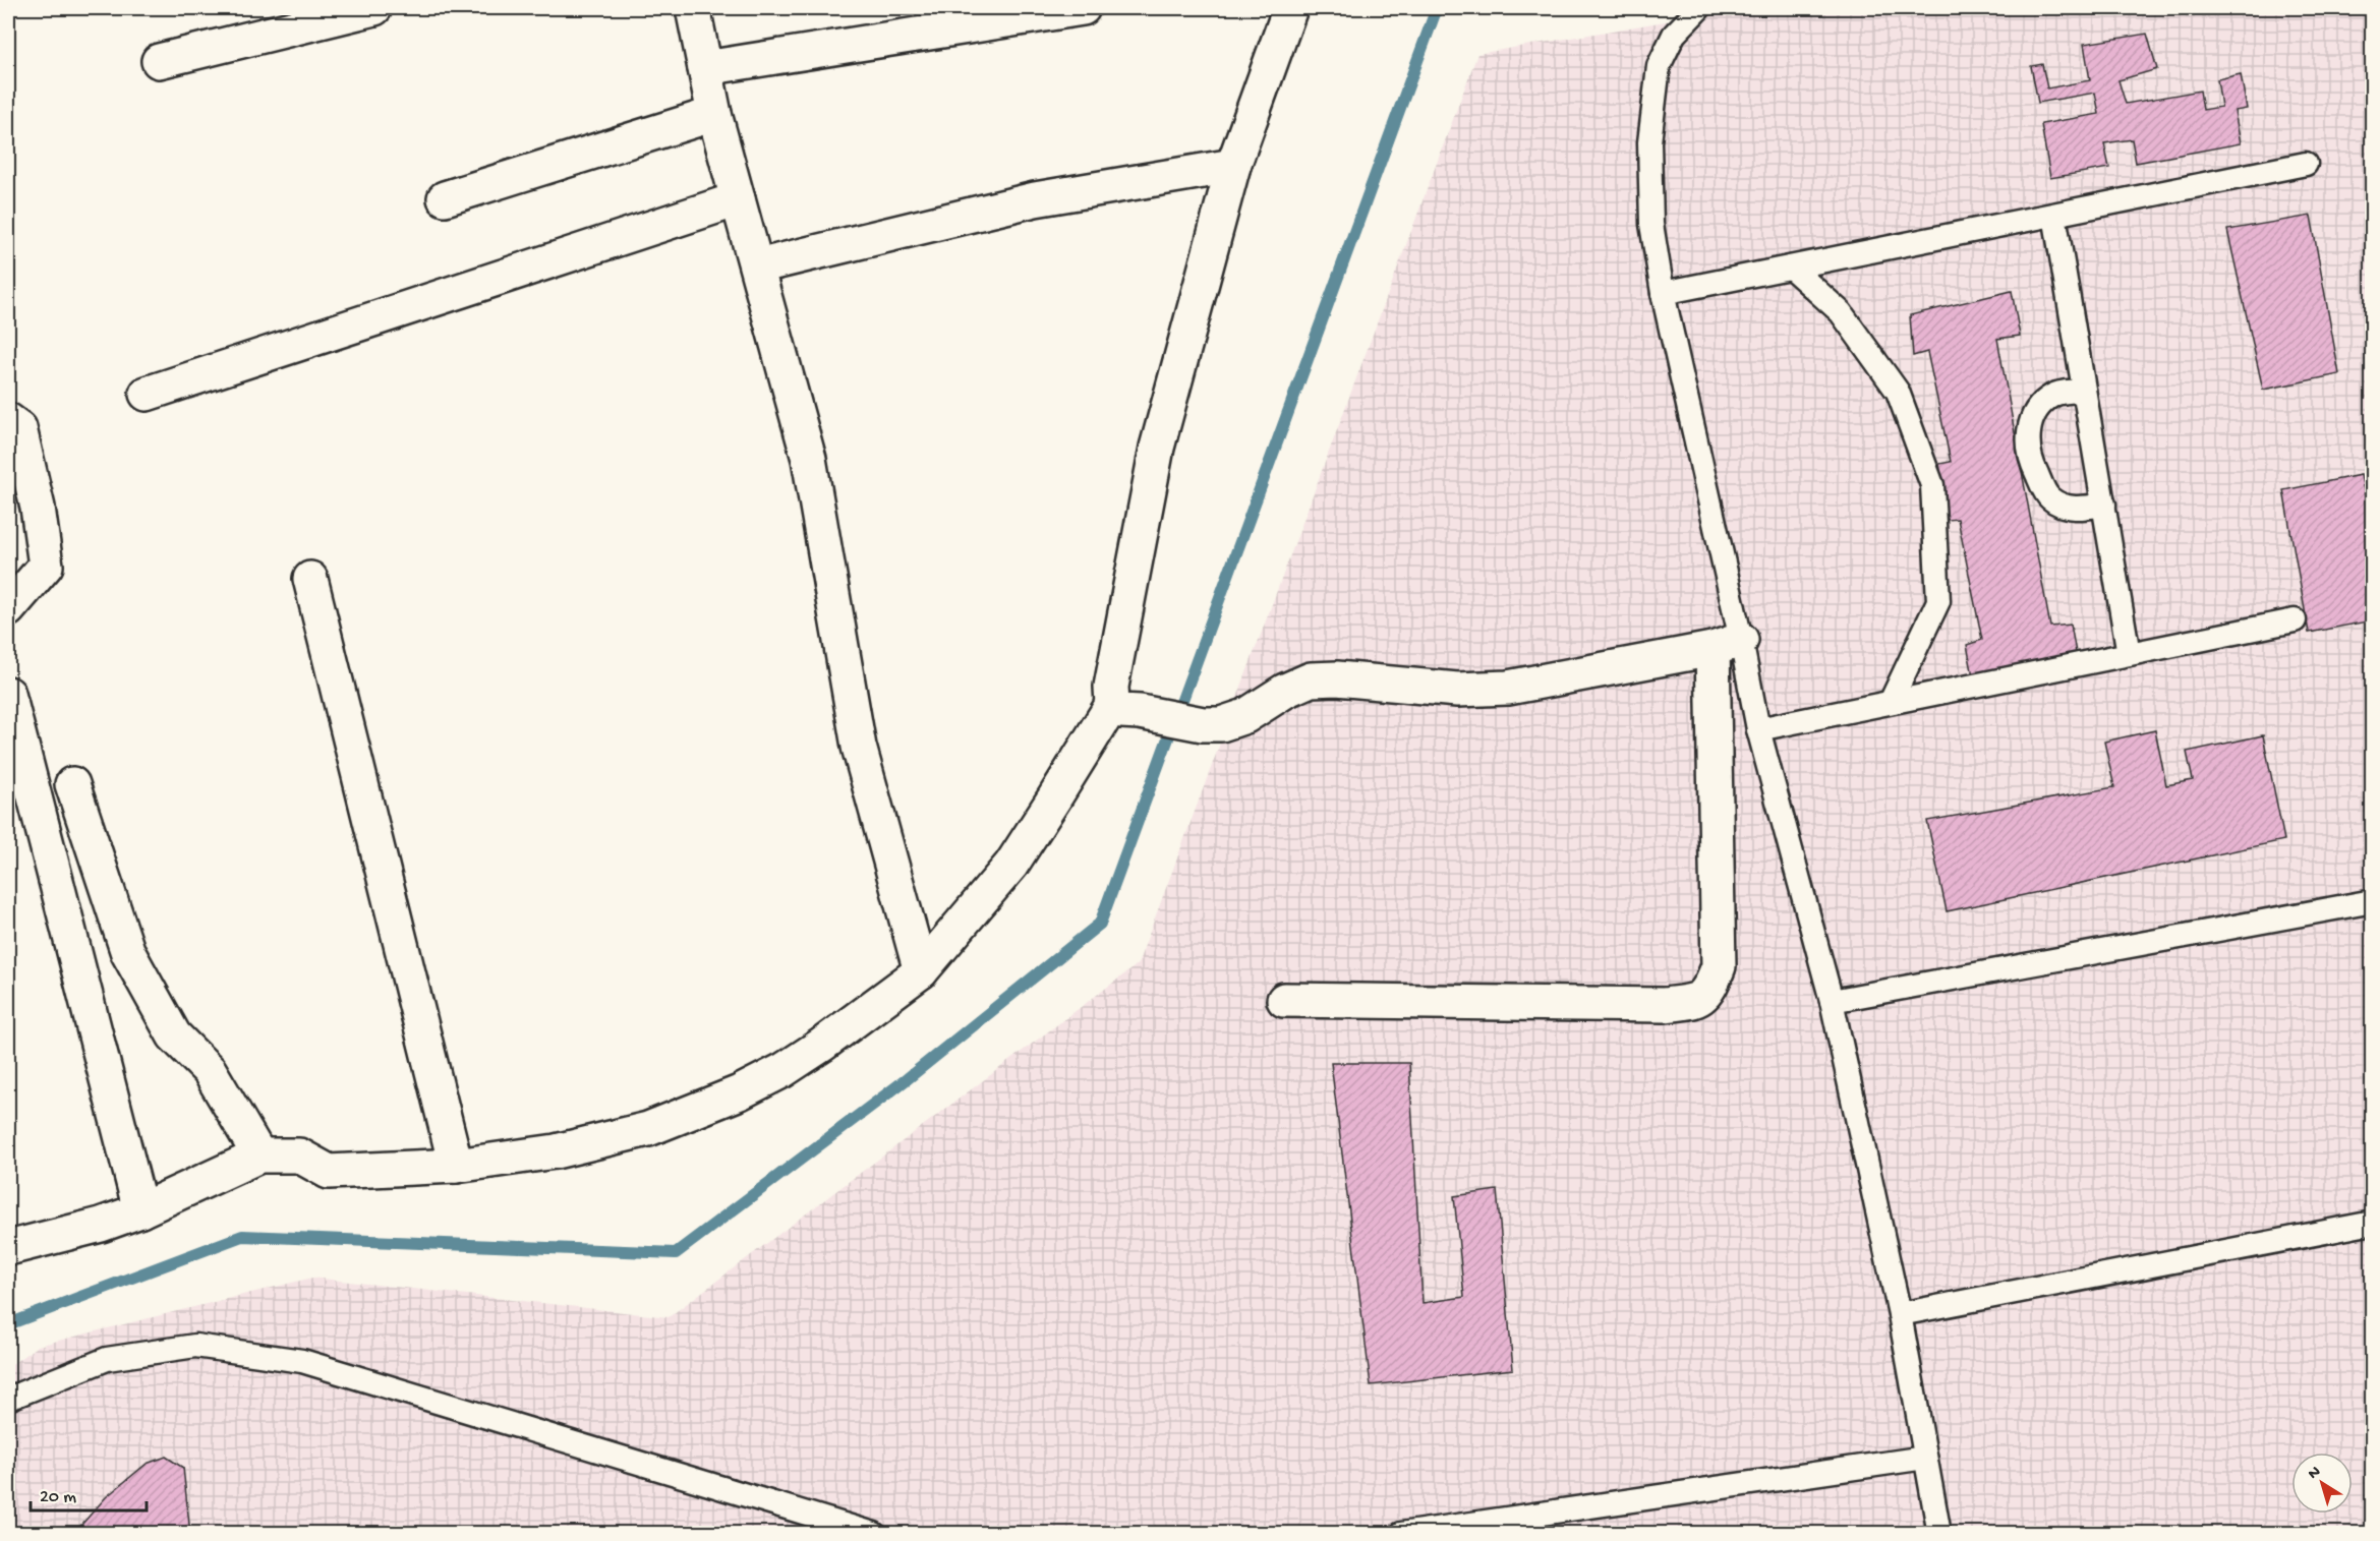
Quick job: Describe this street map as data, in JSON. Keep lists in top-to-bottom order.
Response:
{
  "scale_bar": "20 m",
  "north": "top left"
}
